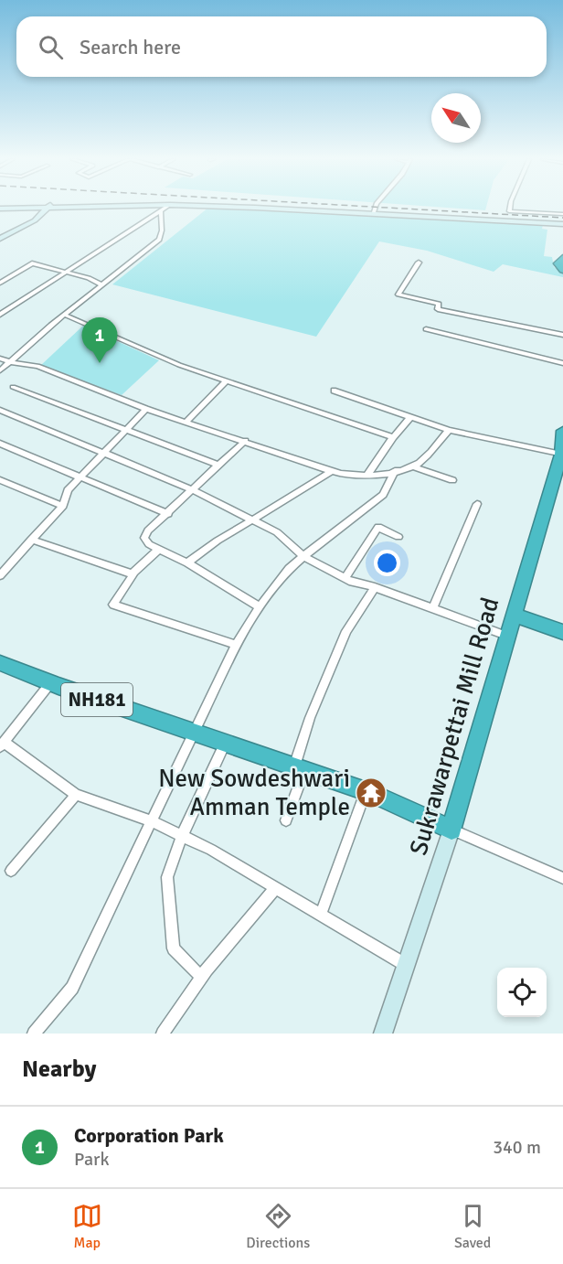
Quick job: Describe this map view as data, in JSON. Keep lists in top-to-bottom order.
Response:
{
  "streets": {
    "highway": ["NH181", "Sukrawarpettai Mill Road"]
  },
  "crossings": [
    ["NH181", "Sukrawarpettai Mill Road"]
  ],
  "places": {
    "temple": ["New Sowdeshwari Amman Temple"]
  },
  "north": "top left",
  "page": {
    "search": "Search here",
    "pins": "1",
    "heading": "Nearby",
    "list": [
      {
        "mark": "1",
        "name": "Corporation Park",
        "note": "Park",
        "value": "340 m"
      }
    ],
    "nav": ["Map", "Directions", "Saved"]
  }
}
